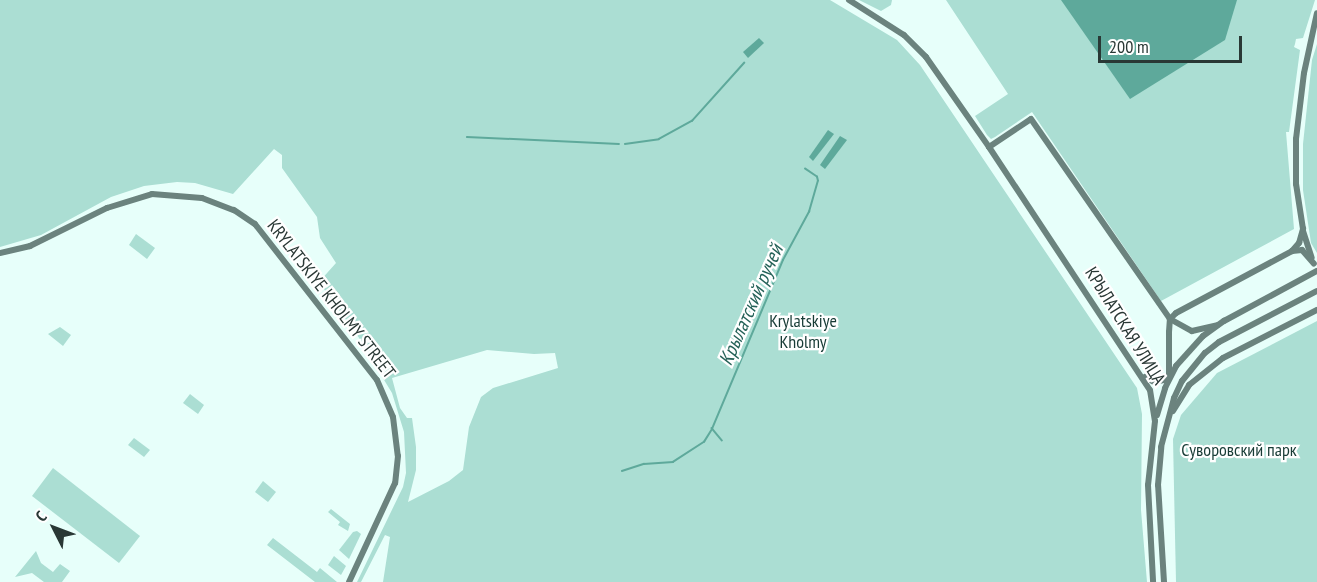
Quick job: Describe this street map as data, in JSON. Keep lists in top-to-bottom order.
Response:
{
  "streets": {
    "street": ["KRYLATSKIYE KHOLMY STREET", "КРЫЛАТСКАЯ УЛИЦА"]
  },
  "water": ["Крылатский ручей"],
  "parks": ["Krylatskiye Kholmy", "Суворовский парк"],
  "scale_bar": "200 m",
  "north": "top left"
}
